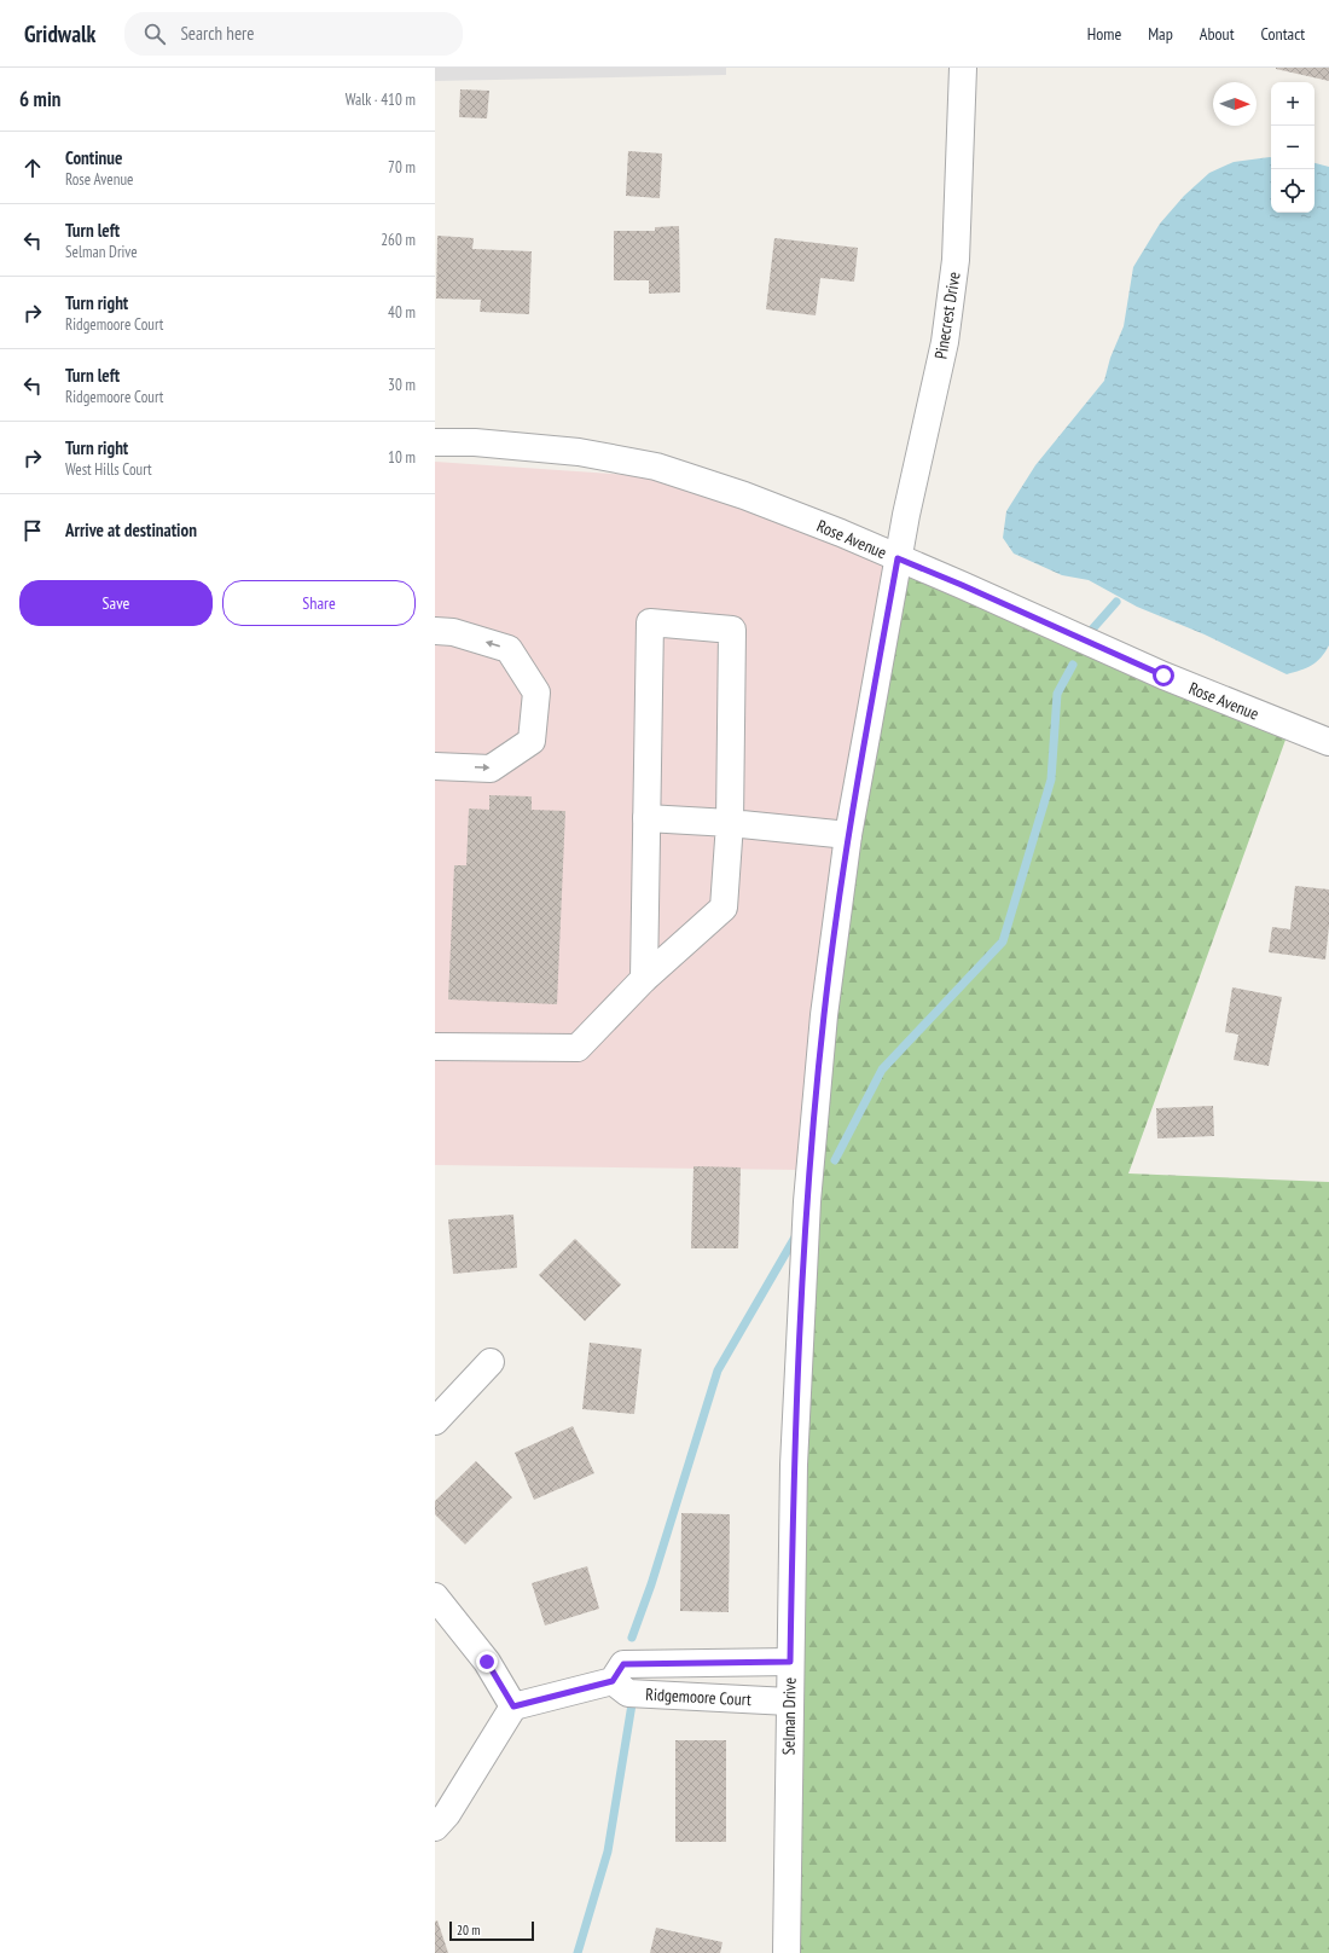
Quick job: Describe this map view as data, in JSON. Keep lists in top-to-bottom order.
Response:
{
  "streets": {
    "street": [
      "Pinecrest Drive",
      "Rose Avenue",
      "Ridgemoore Court",
      "Selman Drive"
    ]
  },
  "crossings": [
    ["Pinecrest Drive", "Rose Avenue"],
    ["Pinecrest Drive", "Selman Drive"],
    ["Rose Avenue", "Selman Drive"],
    ["Ridgemoore Court", "Selman Drive"]
  ],
  "scale_bar": "20 m",
  "north": "right",
  "page": {
    "header": "Gridwalk",
    "search": "Search here",
    "nav": [
      "Home",
      "Map",
      "About",
      "Contact"
    ],
    "heading": ["6 min", "Walk · 410 m"],
    "map_buttons": ["+", "−"],
    "list": [
      ["Continue", "Rose Avenue", "70 m"],
      ["Turn left", "Selman Drive", "260 m"],
      ["Turn right", "Ridgemoore Court", "40 m"],
      ["Turn left", "Ridgemoore Court", "30 m"],
      ["Turn right", "West Hills Court", "10 m"],
      "Arrive at destination"
    ],
    "buttons": ["Save", "Share"],
    "scale": "20 m"
  }
}
